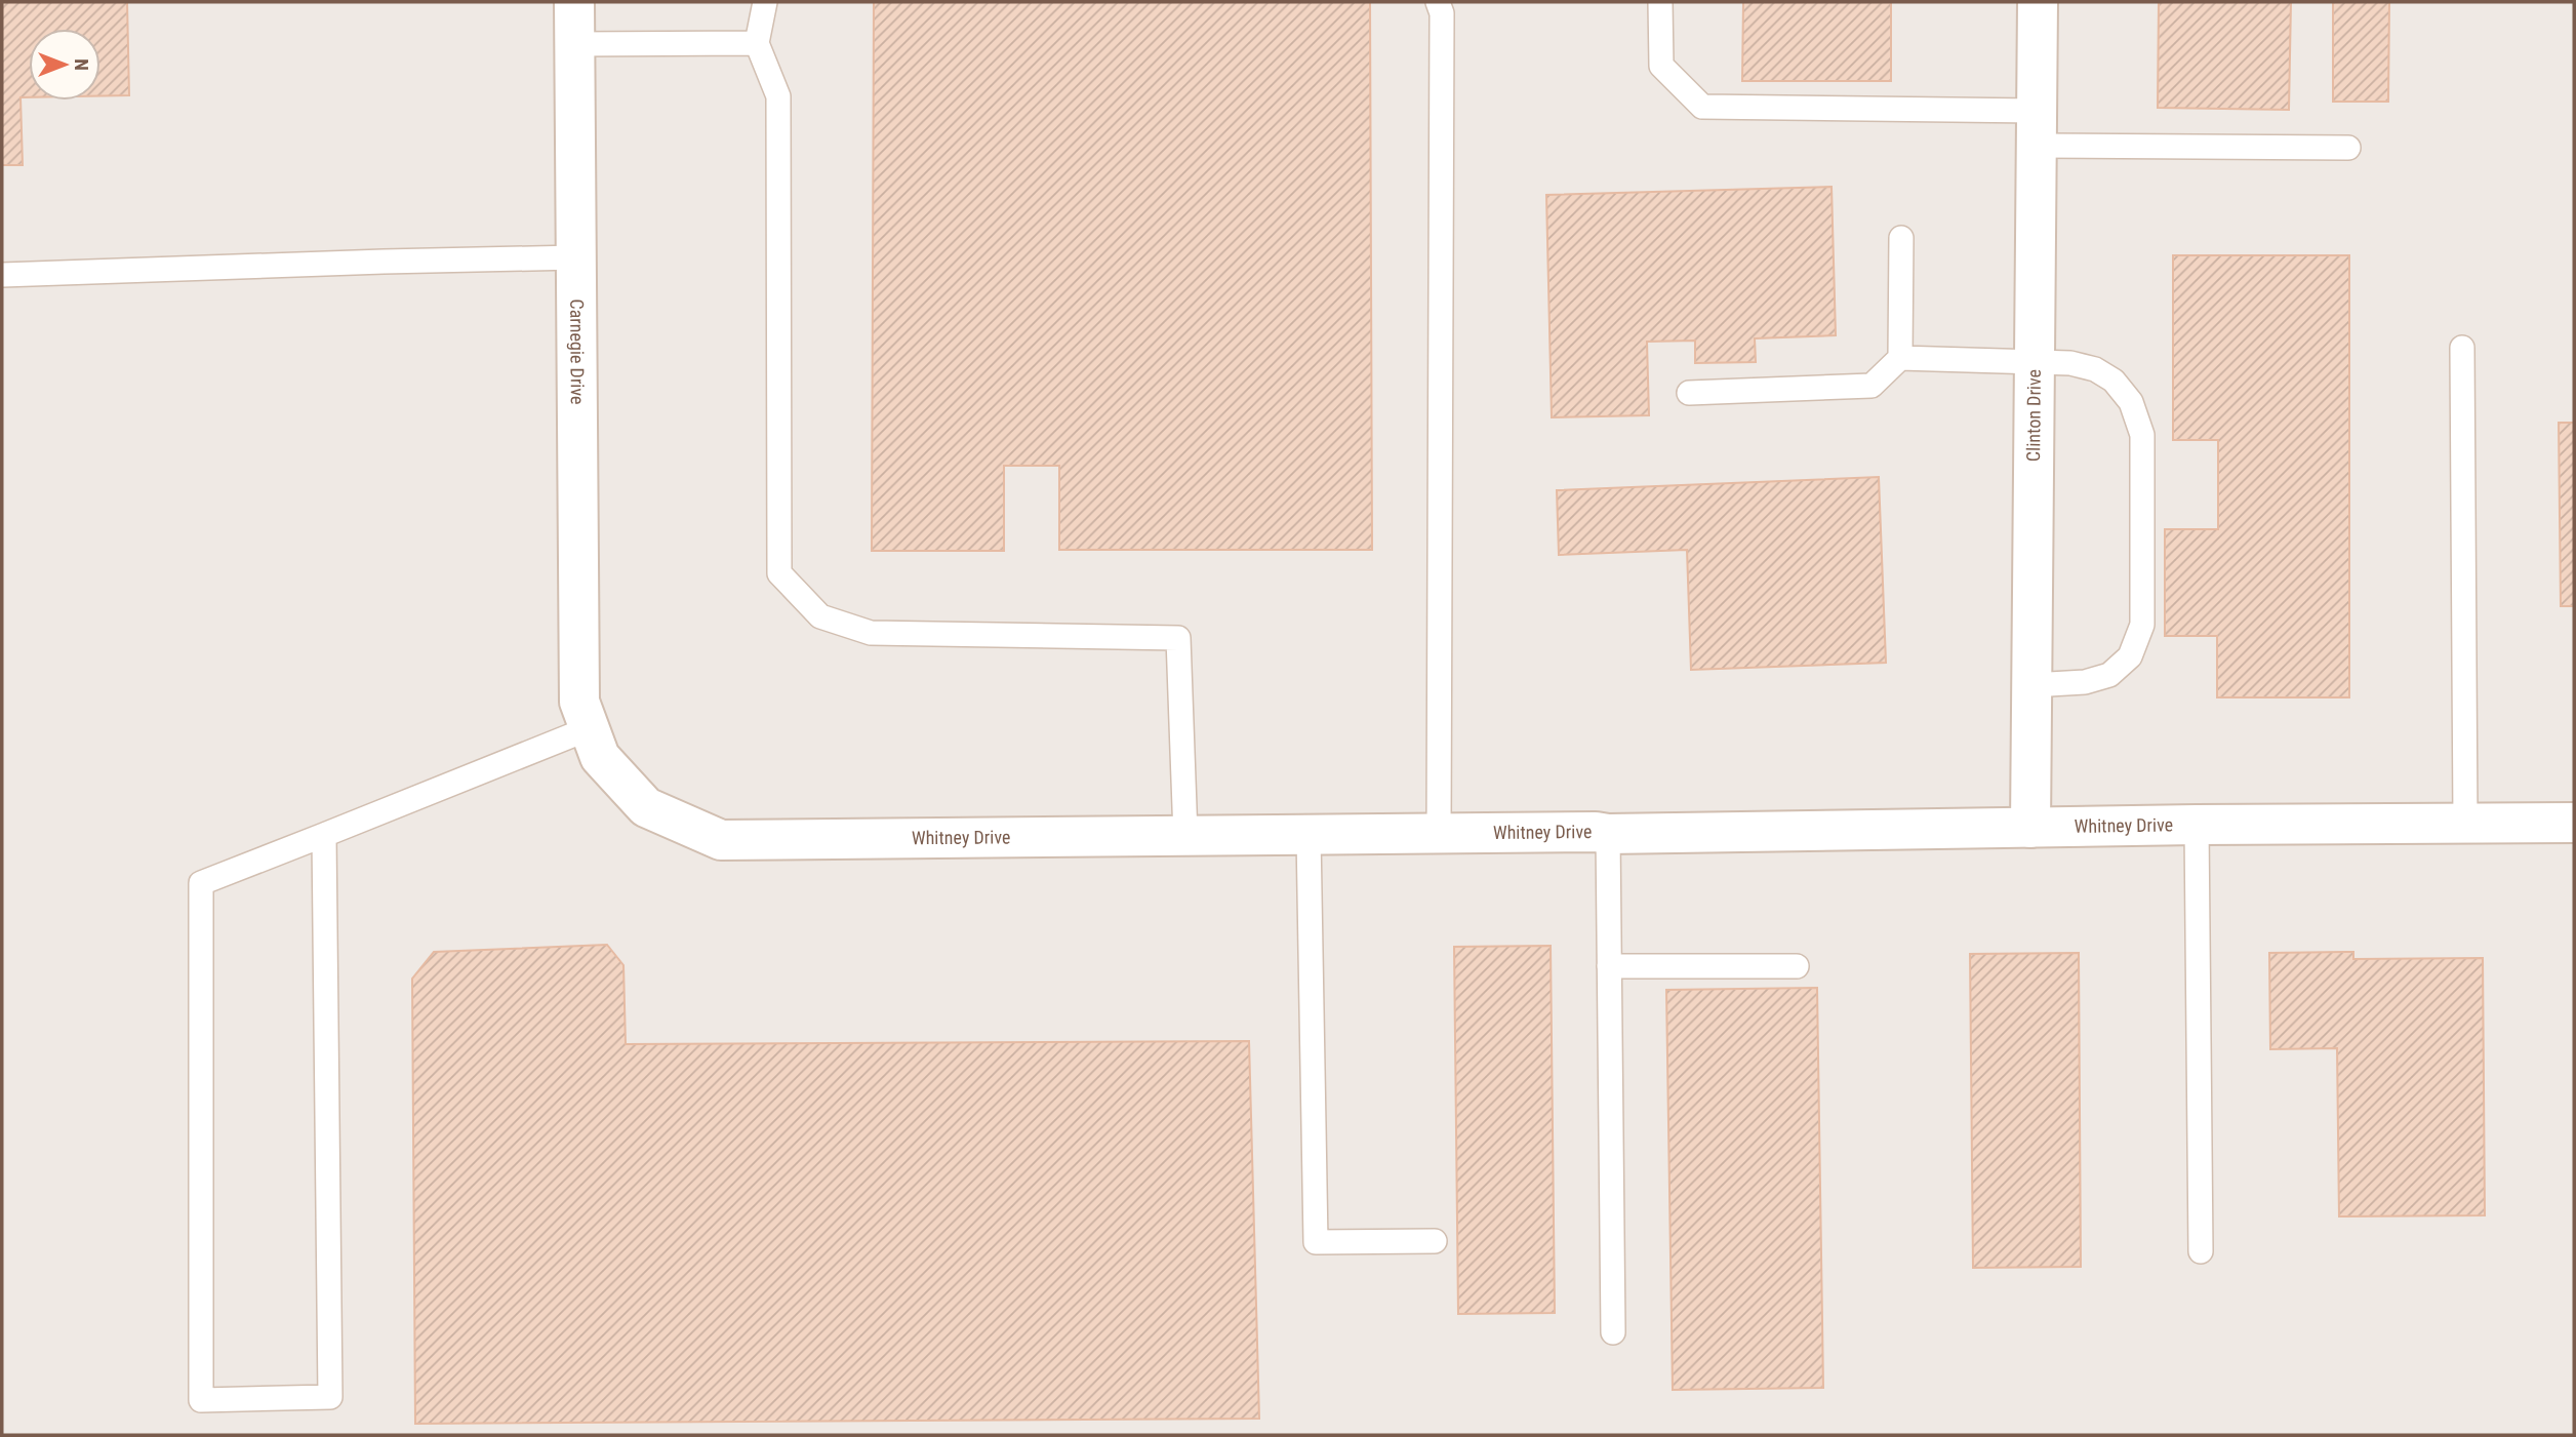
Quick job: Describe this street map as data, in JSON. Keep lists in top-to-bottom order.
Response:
{
  "streets": {
    "street": ["Carnegie Drive", "Clinton Drive", "Whitney Drive"]
  },
  "crossings": [
    ["Carnegie Drive", "Whitney Drive"],
    ["Clinton Drive", "Whitney Drive"]
  ],
  "north": "right"
}
